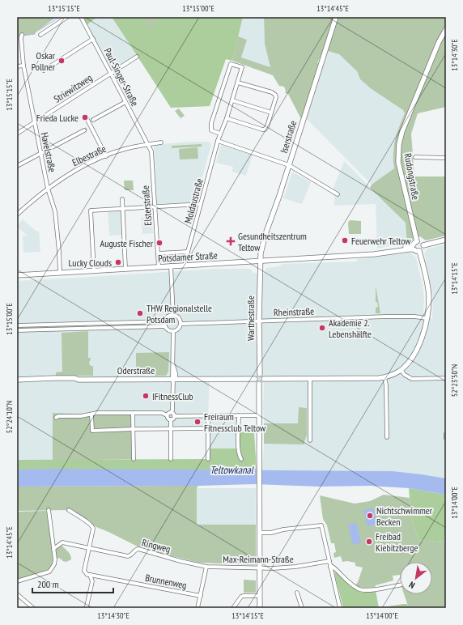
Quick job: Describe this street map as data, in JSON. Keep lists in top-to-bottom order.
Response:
{
  "streets": {
    "street": [
      "Paul-Singer-Straße",
      "Striewitzweg",
      "Iserstraße",
      "Havelstraße",
      "Elbestraße",
      "Rudongstraße",
      "Moldaustraße",
      "Elsterstraße",
      "Potsdamer Straße",
      "Rheinstraße",
      "Warthestraße",
      "Oderstraße",
      "Ringweg",
      "Max-Reimann-Straße",
      "Brunnenweg"
    ]
  },
  "crossings": [
    ["Paul-Singer-Straße", "Striewitzweg"],
    ["Paul-Singer-Straße", "Elbestraße"],
    ["Paul-Singer-Straße", "Elsterstraße"],
    ["Striewitzweg", "Havelstraße"],
    ["Iserstraße", "Potsdamer Straße"],
    ["Iserstraße", "Warthestraße"],
    ["Havelstraße", "Elbestraße"],
    ["Havelstraße", "Potsdamer Straße"],
    ["Elbestraße", "Elsterstraße"],
    ["Rudongstraße", "Potsdamer Straße"],
    ["Moldaustraße", "Potsdamer Straße"],
    ["Elsterstraße", "Potsdamer Straße"],
    ["Potsdamer Straße", "Warthestraße"],
    ["Rheinstraße", "Warthestraße"],
    ["Warthestraße", "Oderstraße"],
    ["Ringweg", "Max-Reimann-Straße"]
  ],
  "water": ["Teltowkanal"],
  "places": {
    "other": [
      "Oskar Pollner",
      "Frieda Lucke",
      "Feuerwehr Teltow",
      "Auguste Fischer",
      "Lucky Clouds",
      "THW Regionalstelle Potsdam",
      "Akademie 2. Lebenshälfte",
      "IFitnessClub",
      "Freiraum Fitnessclub Teltow",
      "Nichtschwimmer Becken",
      "Freibad Kiebitzberge"
    ],
    "health": ["Gesundheitszentrum Teltow"]
  },
  "scale_bar": "200 m",
  "north": "bottom left",
  "coordinates": [
    "13°15'15\"E",
    "13°15'00\"E",
    "13°14'45\"E",
    "13°14'30\"E",
    "13°14'15\"E",
    "52°23'50\"N",
    "52°24'10\"N",
    "13°14'00\"E"
  ]
}
